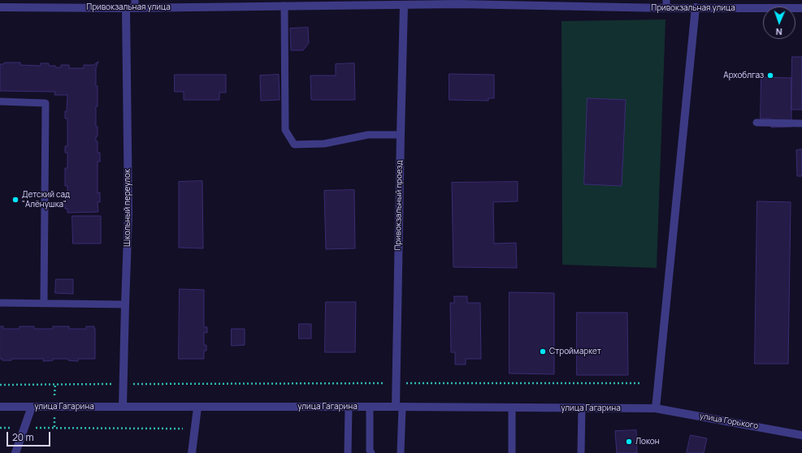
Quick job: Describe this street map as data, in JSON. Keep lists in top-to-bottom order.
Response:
{
  "streets": {
    "street": [
      "Привокзальная улица",
      "Привокзальный проезд",
      "Школьный переулок",
      "улица Гагарина",
      "улица Горького"
    ]
  },
  "crossings": [
    ["Привокзальная улица", "Привокзальный проезд"],
    ["Привокзальная улица", "Школьный переулок"],
    ["Привокзальный проезд", "улица Гагарина"],
    ["Школьный переулок", "улица Гагарина"],
    ["улица Гагарина", "улица Горького"]
  ],
  "places": [
    "Архоблгаз",
    "Детский сад \"Алёнушка\"",
    "Строймаркет",
    "Локон"
  ],
  "scale_bar": "20 m",
  "north": "bottom"
}
